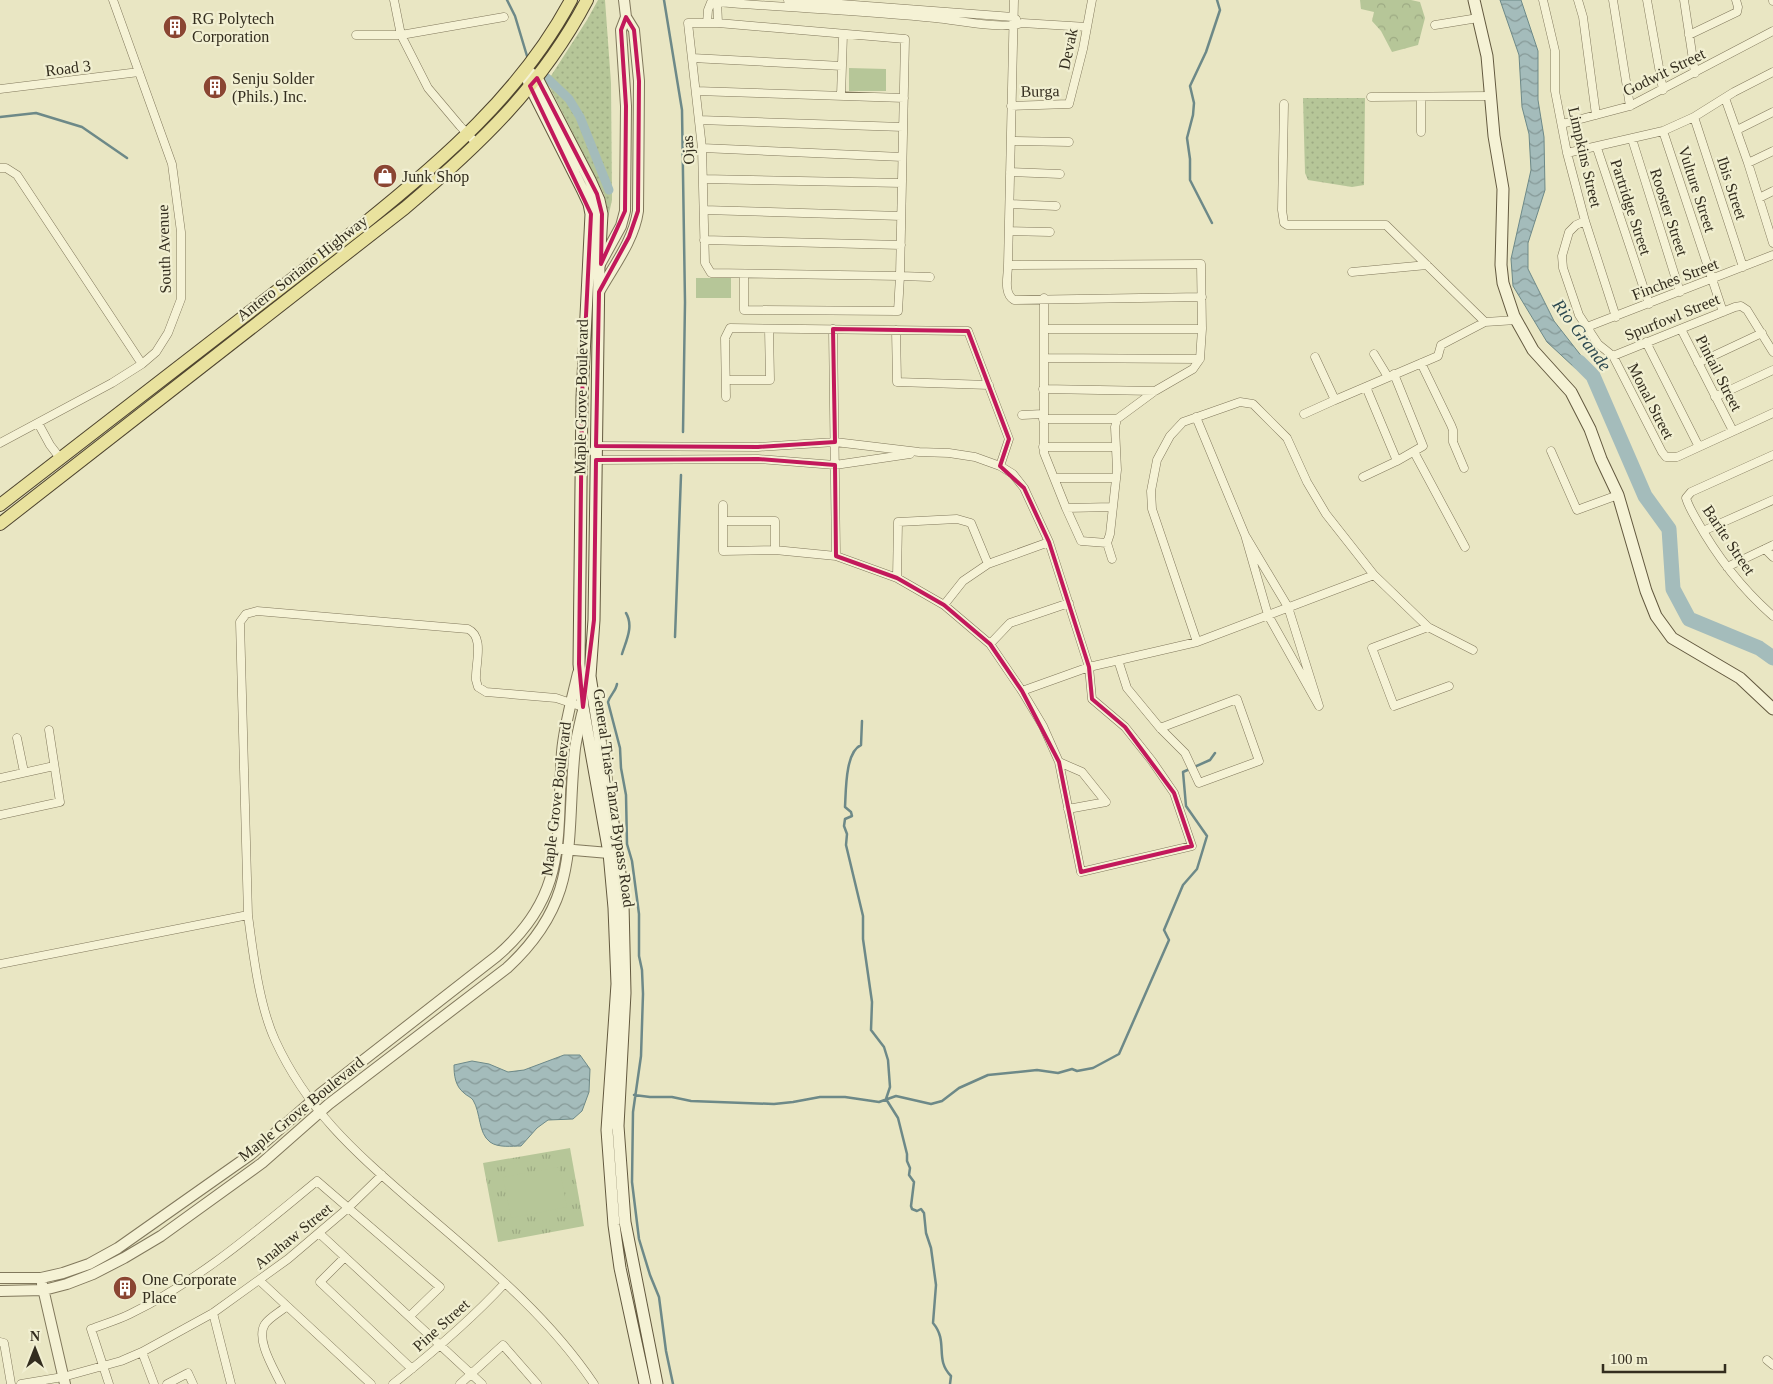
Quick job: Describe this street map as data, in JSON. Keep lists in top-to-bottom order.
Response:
{
  "streets": {
    "main road": ["Antero Soriano Highway", "Maple Grove Boulevard", "General Trias–Tanza Bypass Road"],
    "street": [
      "Devak",
      "Road 3",
      "Godwit Street",
      "Burga",
      "Ojas",
      "Limpkins Street",
      "Ibis Street",
      "Vulture Street",
      "Partridge Street",
      "Rooster Street",
      "South Avenue",
      "Finches Street",
      "Spurfowl Street",
      "Pintail Street",
      "Monal Street",
      "Barite Street",
      "Anahaw Street",
      "Pine Street"
    ]
  },
  "crossings": [
    ["Devak", "Burga"],
    ["Road 3", "South Avenue"],
    ["Godwit Street", "Limpkins Street"],
    ["Limpkins Street", "Finches Street"],
    ["Ibis Street", "Finches Street"],
    ["Vulture Street", "Finches Street"],
    ["Vulture Street", "Spurfowl Street"],
    ["Partridge Street", "Finches Street"],
    ["Rooster Street", "Finches Street"],
    ["Spurfowl Street", "Pintail Street"],
    ["Spurfowl Street", "Monal Street"],
    ["Maple Grove Boulevard", "General Trias–Tanza Bypass Road"]
  ],
  "water": ["Rio Grande"],
  "places": {
    "building": ["RG Polytech Corporation", "Senju Solder (Phils.) Inc.", "One Corporate Place"],
    "shop": ["Junk Shop"]
  },
  "scale_bar": "100 m",
  "north": "top"
}
